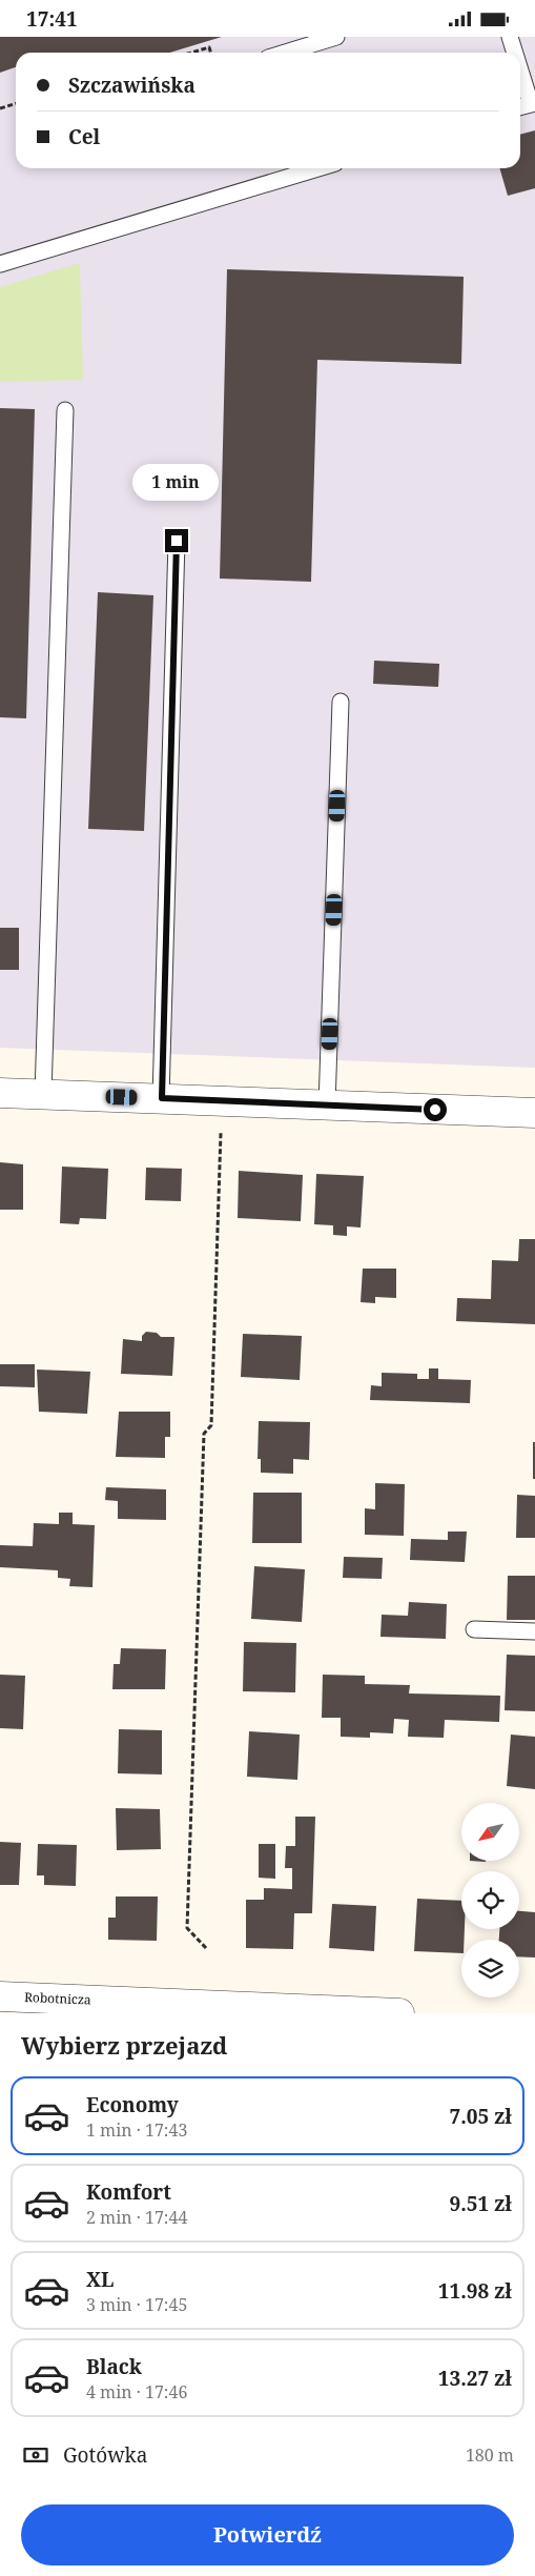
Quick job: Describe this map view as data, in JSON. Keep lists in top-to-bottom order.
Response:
{
  "streets": {
    "street": ["Robotnicza"]
  },
  "north": "bottom left",
  "page": {
    "status": "17:41",
    "banner": ["Szczawińska", "Cel"],
    "bubble": "1 min",
    "heading": "Wybierz przejazd",
    "list": [
      {
        "name": "Economy",
        "note": "1 min · 17:43",
        "value": "7.05 zł"
      },
      {
        "name": "Komfort",
        "note": "2 min · 17:44",
        "value": "9.51 zł"
      },
      {
        "name": "XL",
        "note": "3 min · 17:45",
        "value": "11.98 zł"
      },
      {
        "name": "Black",
        "note": "4 min · 17:46",
        "value": "13.27 zł"
      }
    ],
    "pay": ["Gotówka", "180 m"],
    "buttons": "Potwierdź"
  }
}
